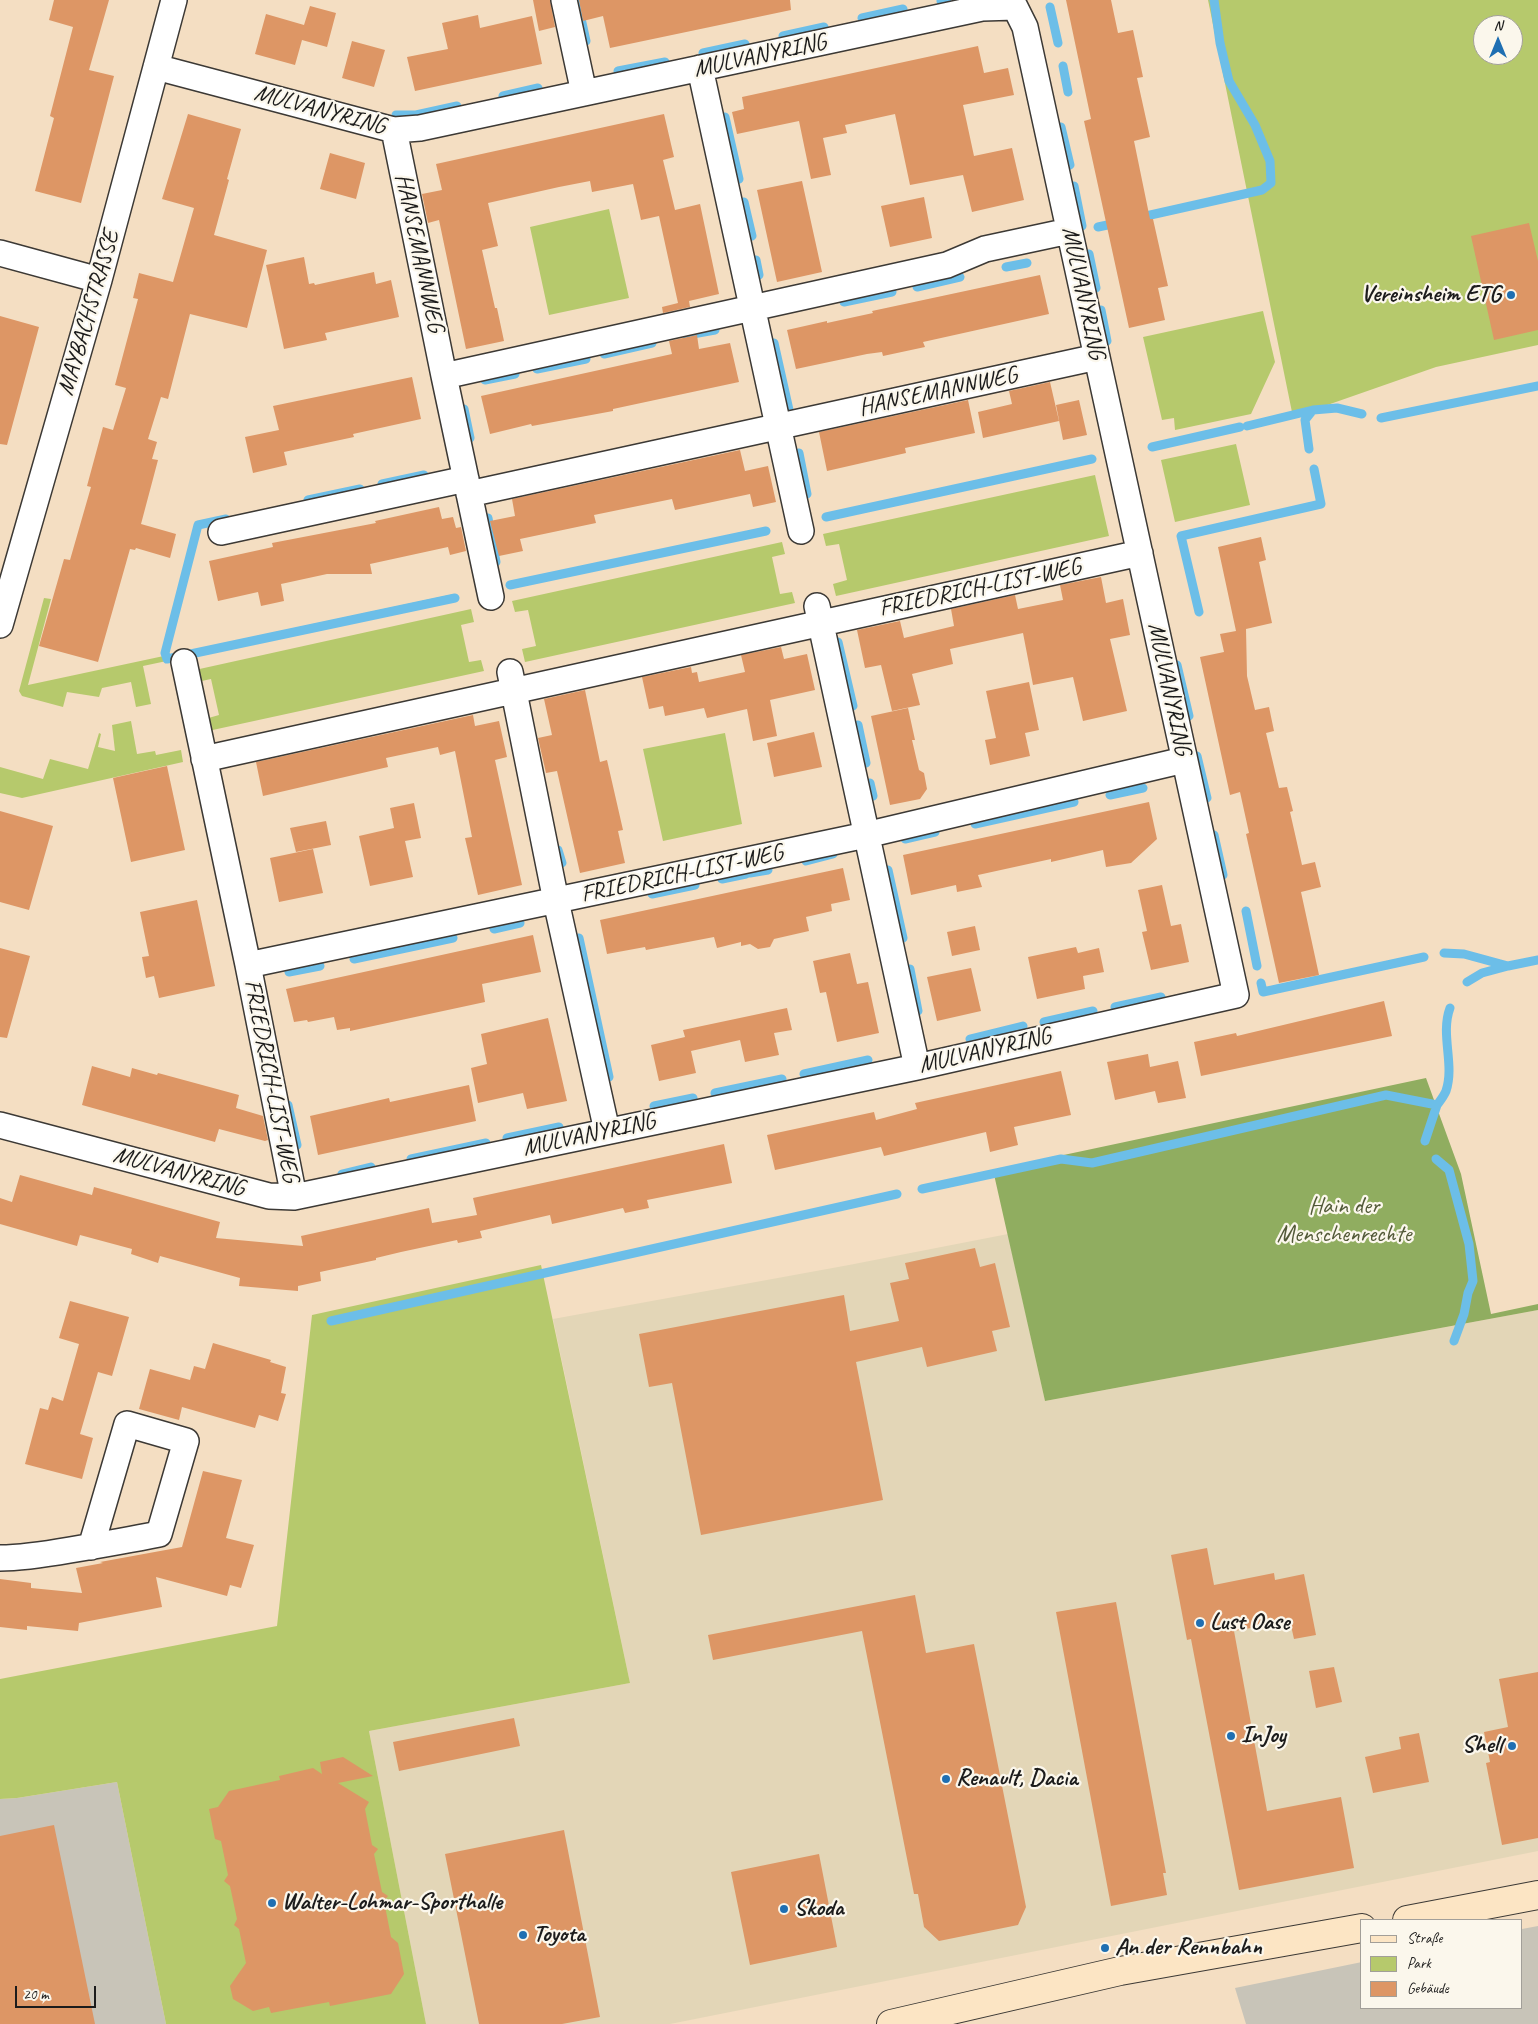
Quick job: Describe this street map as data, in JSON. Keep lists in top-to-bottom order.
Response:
{
  "streets": {
    "street": [
      "MULVANYRING",
      "HANSEMANNWEG",
      "MAYBACHSTRASSE",
      "FRIEDRICH-LIST-WEG"
    ]
  },
  "crossings": [
    ["MULVANYRING", "HANSEMANNWEG"],
    ["MULVANYRING", "MAYBACHSTRASSE"],
    ["MULVANYRING", "FRIEDRICH-LIST-WEG"]
  ],
  "parks": ["Hain der Menschenrechte"],
  "places": [
    "Vereinsheim ETG",
    "Lust Oase",
    "InJoy",
    "Shell",
    "Renault, Dacia",
    "Walter-Lohmar-Sporthalle",
    "Skoda",
    "Toyota",
    "An der Rennbahn"
  ],
  "legend": ["Straße", "Park", "Gebäude"],
  "scale_bar": "20 m",
  "north": "top"
}
